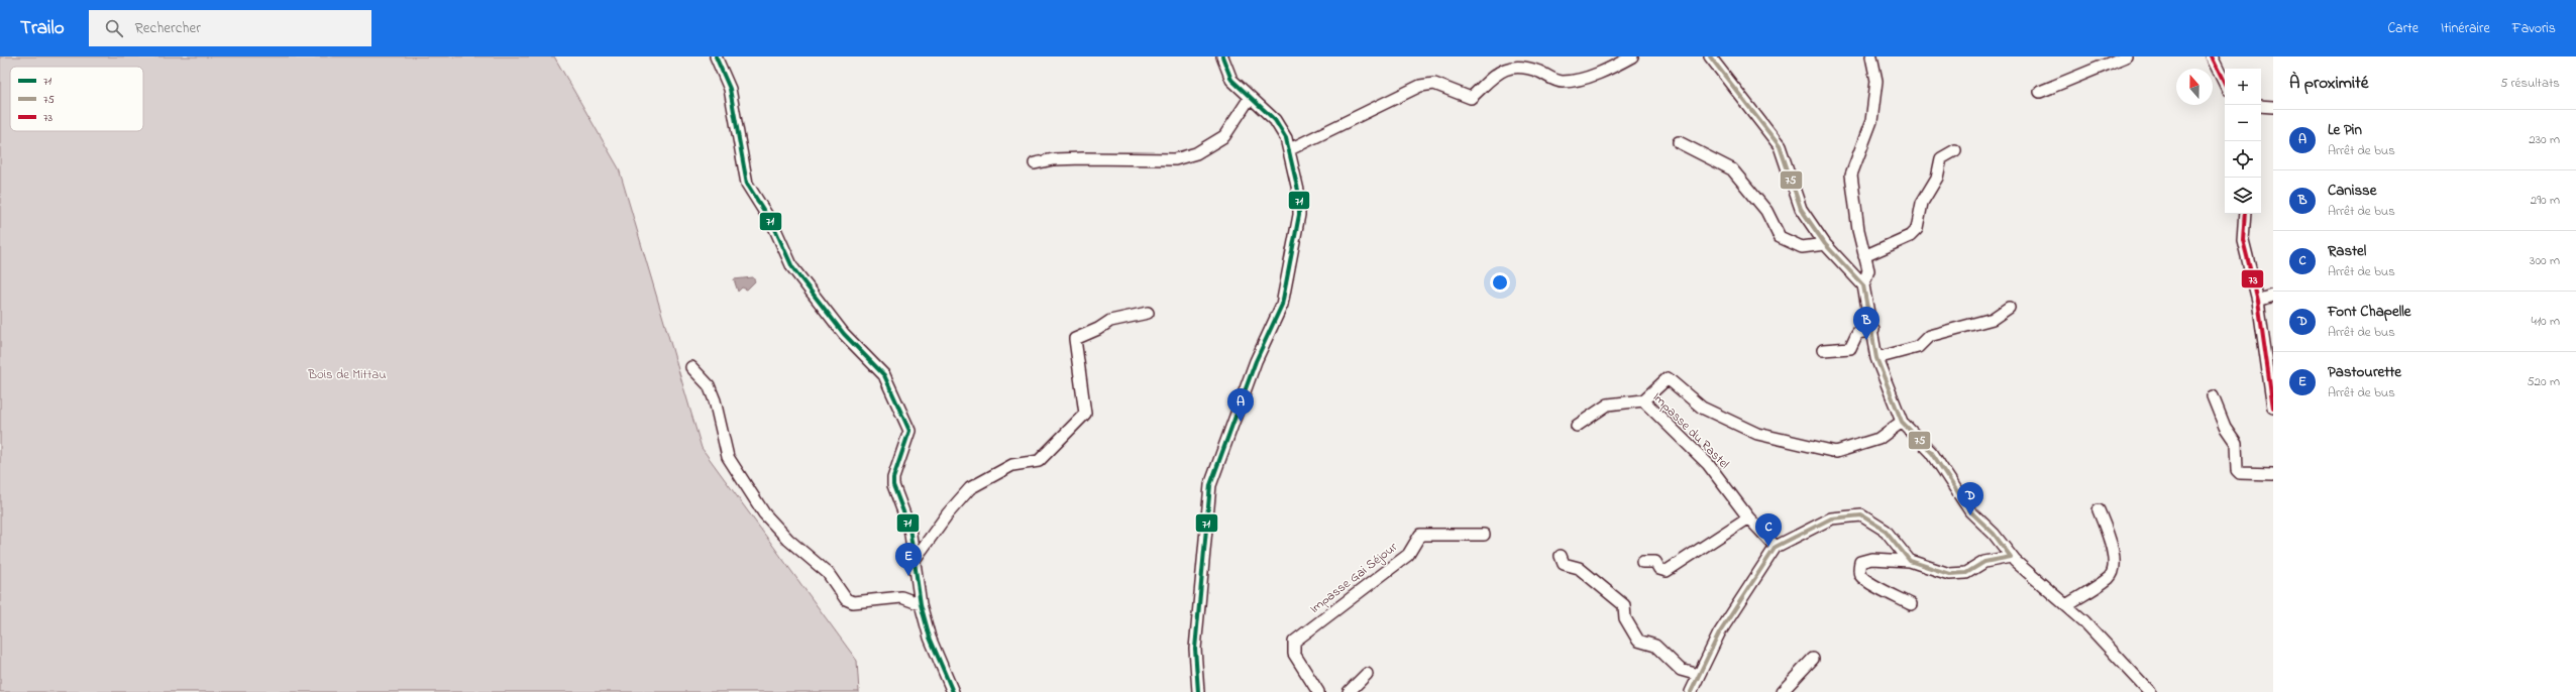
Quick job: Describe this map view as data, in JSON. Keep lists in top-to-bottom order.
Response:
{
  "streets": {
    "street": ["Impasse du Rastel", "Impasse Gai Séjour"]
  },
  "parks": ["Bois de Mittau"],
  "lines": ["transit line 71", "transit line 75", "transit line 73"],
  "legend": ["71", "75", "73"],
  "north": "top",
  "page": {
    "header": "Trailo",
    "search": "Rechercher",
    "nav": ["Carte", "Itinéraire", "Favoris"],
    "heading": ["À proximité", "5 résultats"],
    "map_buttons": ["+", "−"],
    "list": [
      {
        "mark": "A",
        "name": "Le Pin",
        "note": "Arrêt de bus",
        "value": "230 m"
      },
      {
        "mark": "B",
        "name": "Canisse",
        "note": "Arrêt de bus",
        "value": "290 m"
      },
      {
        "mark": "C",
        "name": "Rastel",
        "note": "Arrêt de bus",
        "value": "300 m"
      },
      {
        "mark": "D",
        "name": "Font Chapelle",
        "note": "Arrêt de bus",
        "value": "410 m"
      },
      {
        "mark": "E",
        "name": "Pastourette",
        "note": "Arrêt de bus",
        "value": "520 m"
      }
    ],
    "pins": [
      "B",
      "A",
      "D",
      "C",
      "E"
    ]
  }
}
